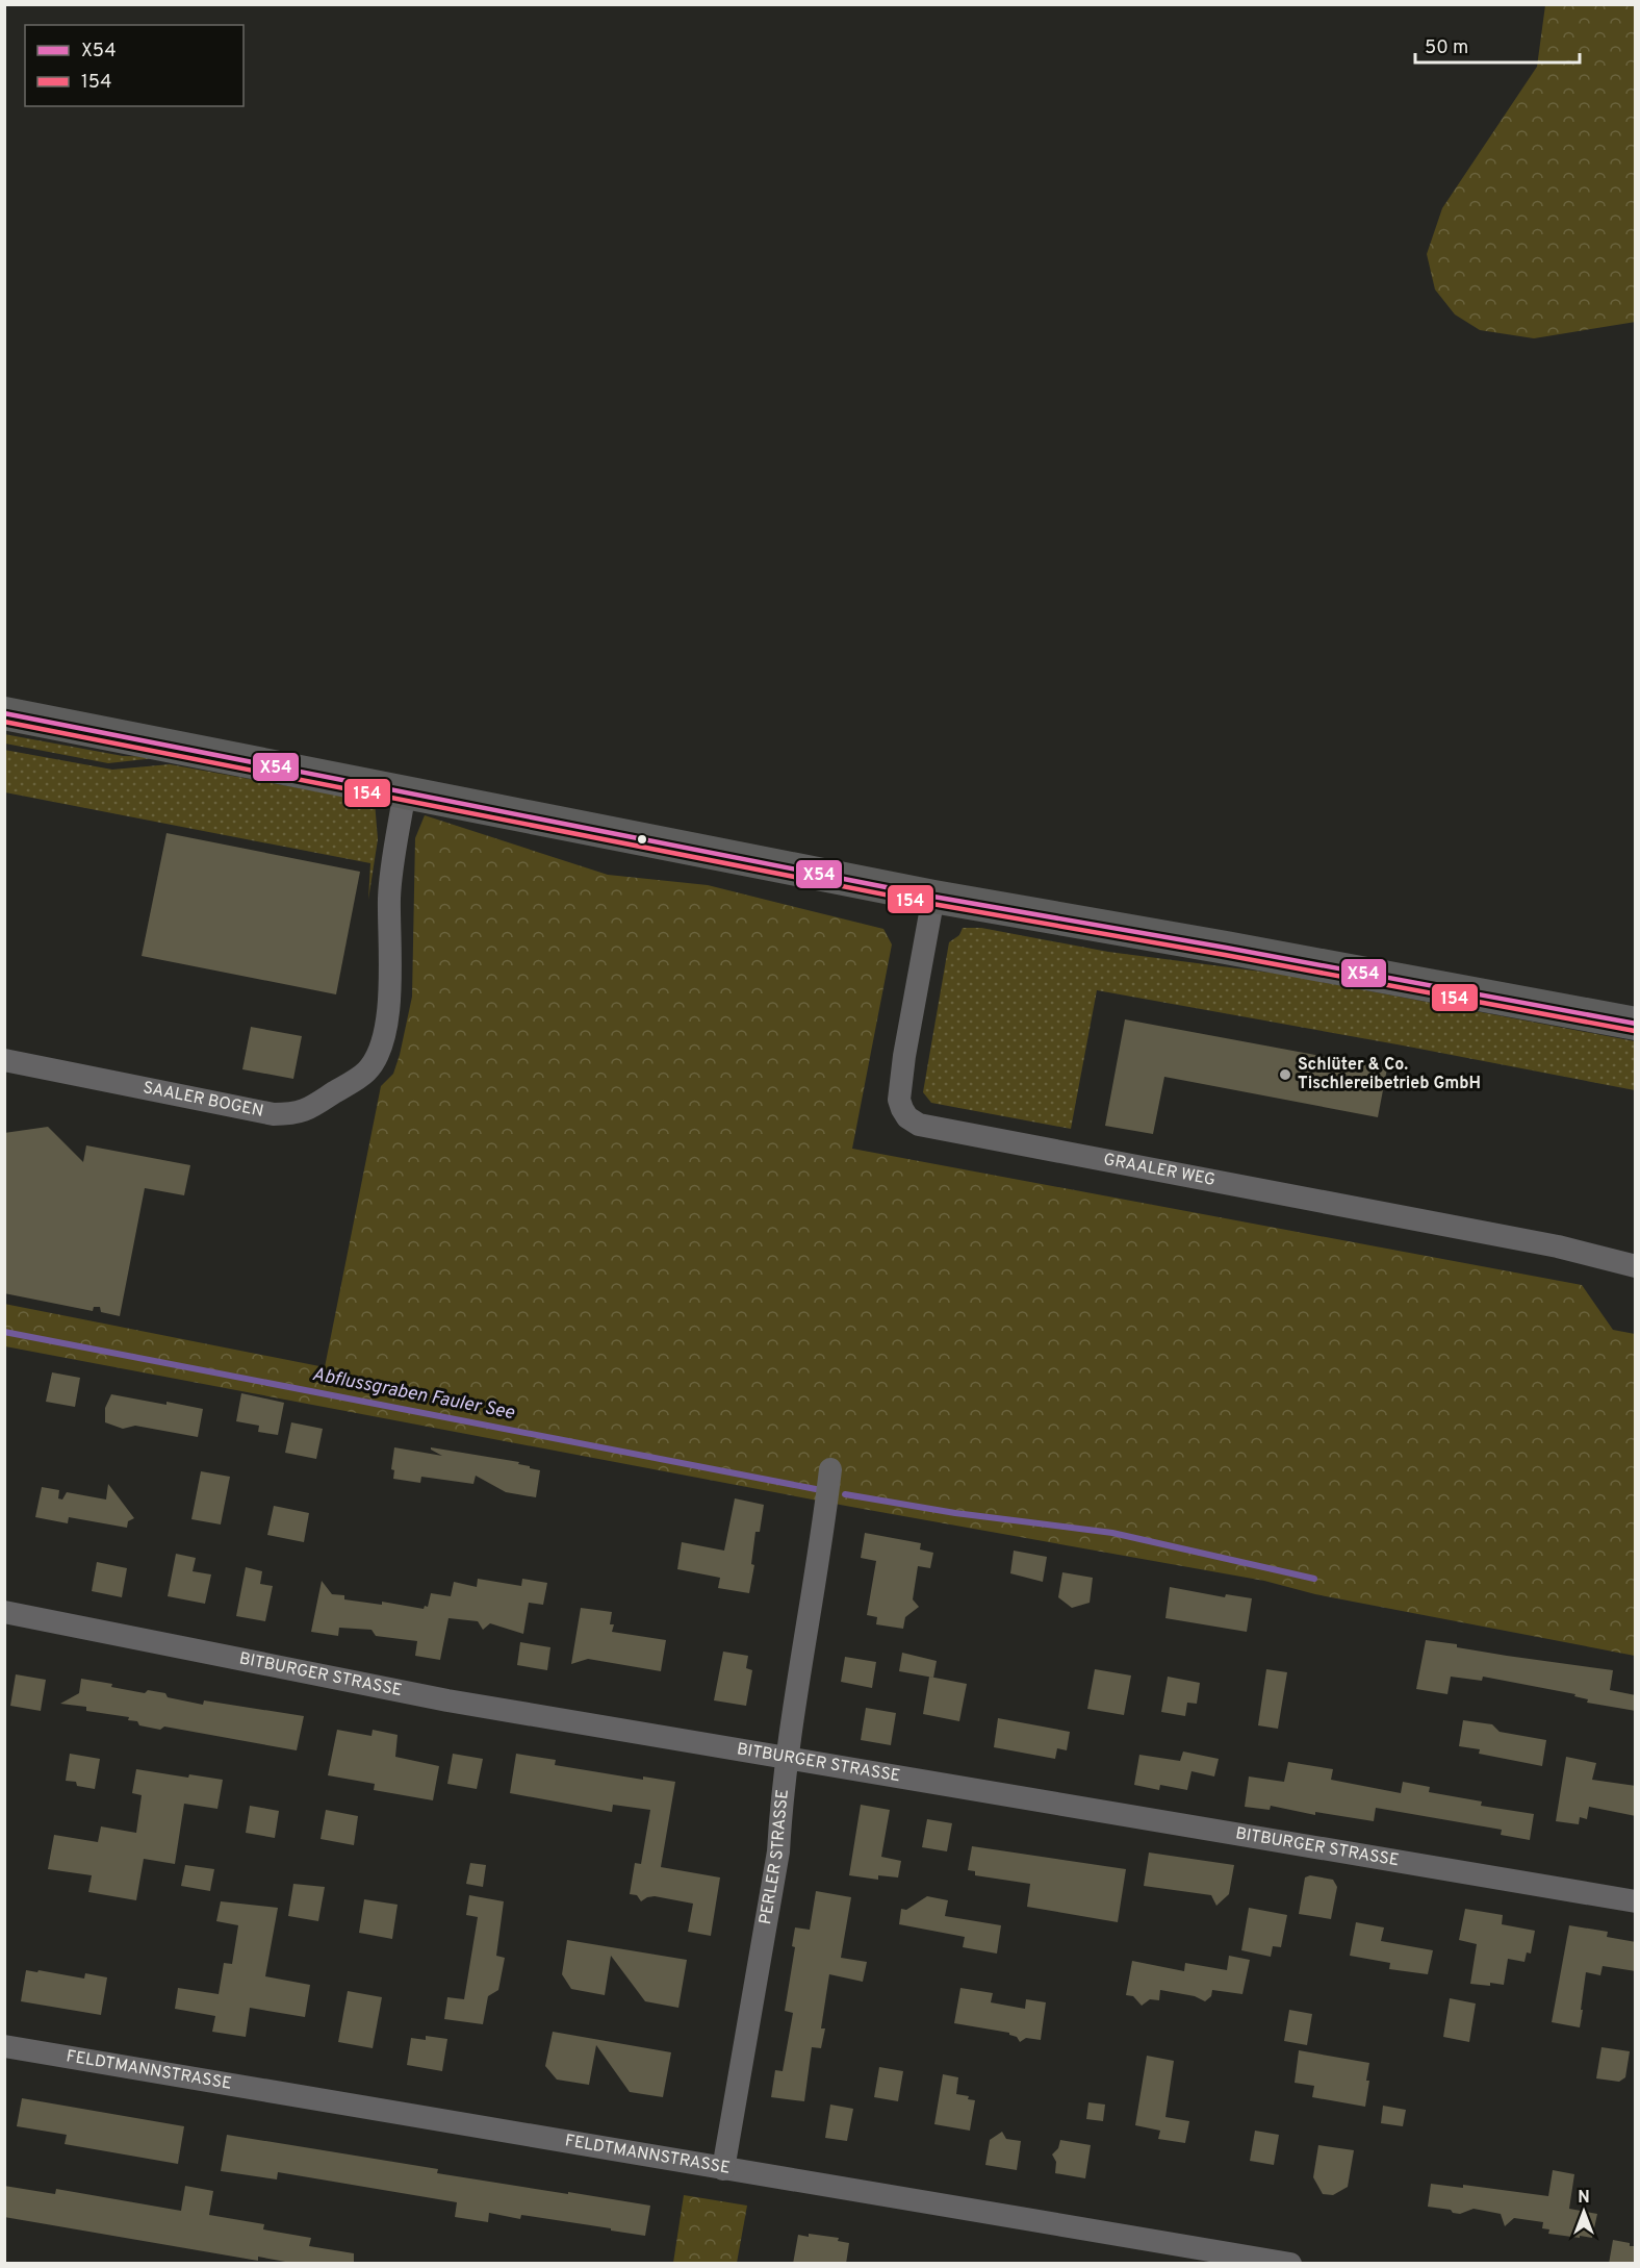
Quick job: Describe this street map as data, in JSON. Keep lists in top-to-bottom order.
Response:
{
  "streets": {
    "street": [
      "SAALER BOGEN",
      "GRAALER WEG",
      "BITBURGER STRASSE",
      "PERLER STRASSE",
      "FELDTMANNSTRASSE"
    ]
  },
  "crossings": [
    ["BITBURGER STRASSE", "PERLER STRASSE"],
    ["PERLER STRASSE", "FELDTMANNSTRASSE"]
  ],
  "water": ["Abflussgraben Fauler See"],
  "places": ["Schlüter & Co. Tischlereibetrieb GmbH"],
  "lines": ["transit line X54", "transit line 154"],
  "legend": ["X54", "154"],
  "scale_bar": "50 m",
  "north": "top"
}
